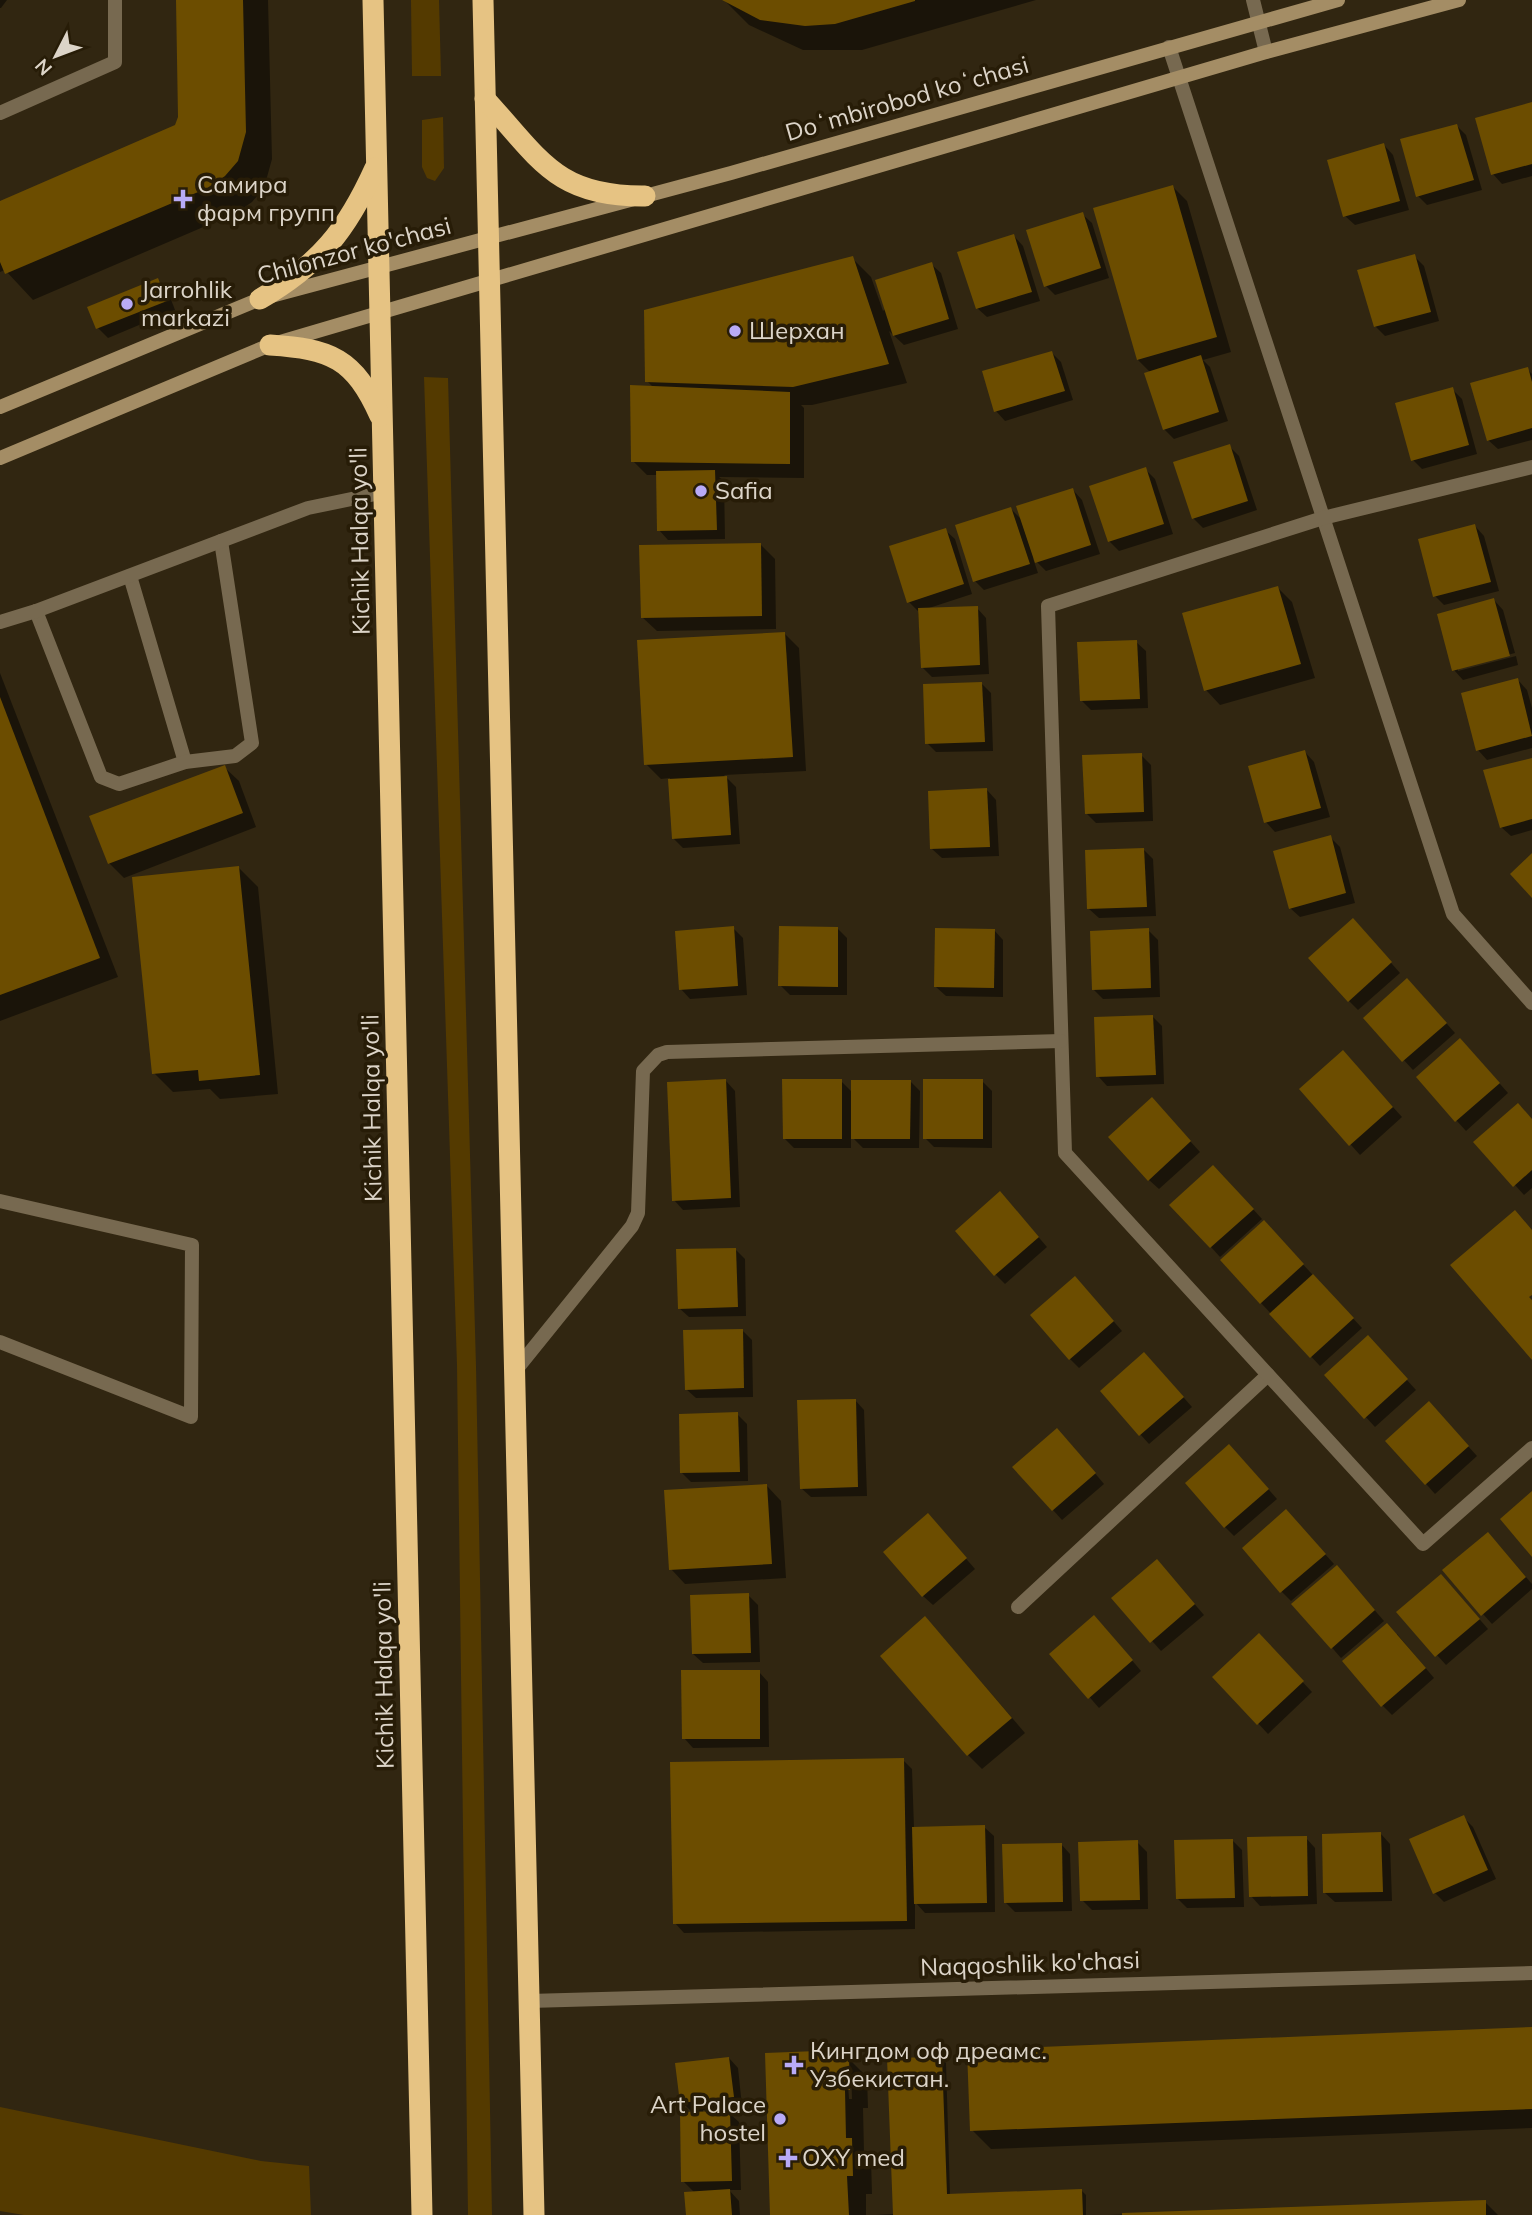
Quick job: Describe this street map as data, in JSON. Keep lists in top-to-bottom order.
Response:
{
  "streets": {
    "highway": ["Kichik Halqa yo'li"],
    "main road": ["Doʻmbirobod koʻchasi", "Chilonzor ko'chasi"],
    "street": ["Naqqoshlik ko'chasi"]
  },
  "crossings": [
    ["Doʻmbirobod koʻchasi", "Chilonzor ko'chasi"],
    ["Chilonzor ko'chasi", "Kichik Halqa yo'li"]
  ],
  "places": {
    "health": ["Самира фарм групп", "Кингдом оф дреамс. Узбекистан.", "OXY med"],
    "other": [
      "Jarrohlik markazi",
      "Шерхан",
      "Safia",
      "Art Palace hostel"
    ]
  },
  "north": "bottom left"
}
